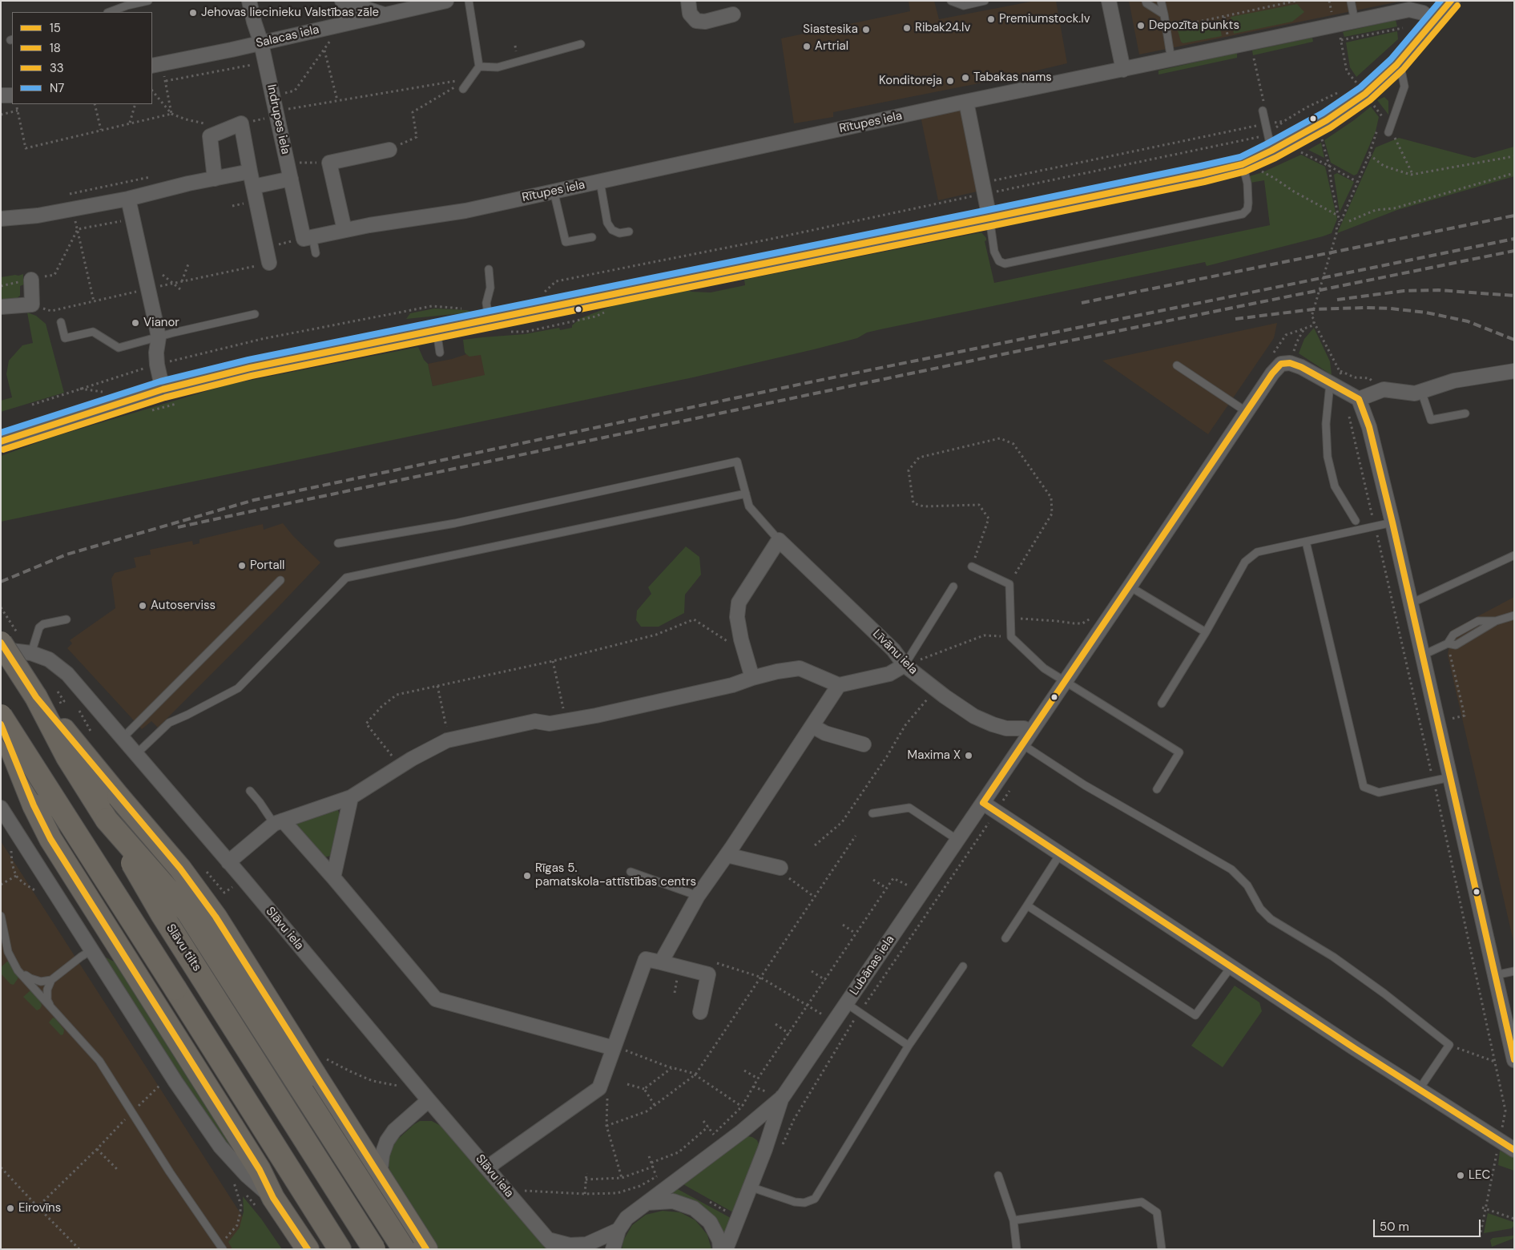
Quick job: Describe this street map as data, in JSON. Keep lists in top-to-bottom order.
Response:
{
  "streets": {
    "highway": ["Slāvu tilts"],
    "street": [
      "Salacas iela",
      "Indrupes iela",
      "Rītupes iela",
      "Līvānu iela",
      "Slāvu iela",
      "Lubānas iela"
    ]
  },
  "crossings": [
    ["Salacas iela", "Indrupes iela"],
    ["Indrupes iela", "Rītupes iela"],
    ["Līvānu iela", "Lubānas iela"]
  ],
  "places": [
    "Jehovas liecinieku Valstības zāle",
    "Premiumstock.lv",
    "Depozīta punkts",
    "Ribak24.lv",
    "Siastesika",
    "Artrial",
    "Tabakas nams",
    "Konditoreja",
    "Vianor",
    "Portall",
    "Autoserviss",
    "Maxima X",
    "Rīgas 5. pamatskola-attīstības centrs",
    "LEC",
    "Eirovīns"
  ],
  "lines": [
    "transit line 15",
    "transit line N7",
    "transit line 18",
    "transit line 33"
  ],
  "legend": [
    "15",
    "18",
    "33",
    "N7"
  ],
  "scale_bar": "50 m"
}
